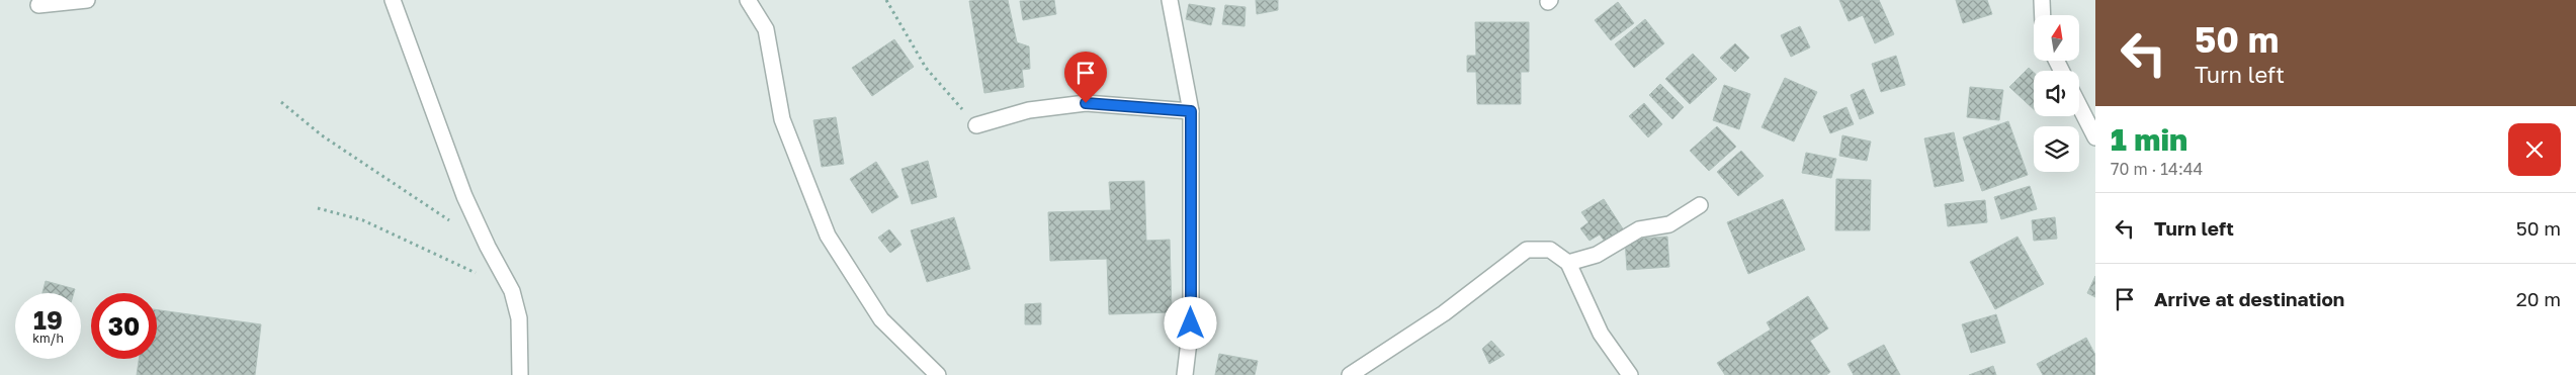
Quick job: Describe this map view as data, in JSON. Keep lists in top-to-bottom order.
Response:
{
  "north": "top",
  "page": {
    "turn": ["50 m", "Turn left"],
    "heading": ["1 min", "70 m · 14:44"],
    "list": [
      {
        "name": "Turn left",
        "value": "50 m"
      },
      {
        "name": "Arrive at destination",
        "value": "20 m"
      }
    ],
    "speed": "19 km/h",
    "limit": "30"
  }
}
